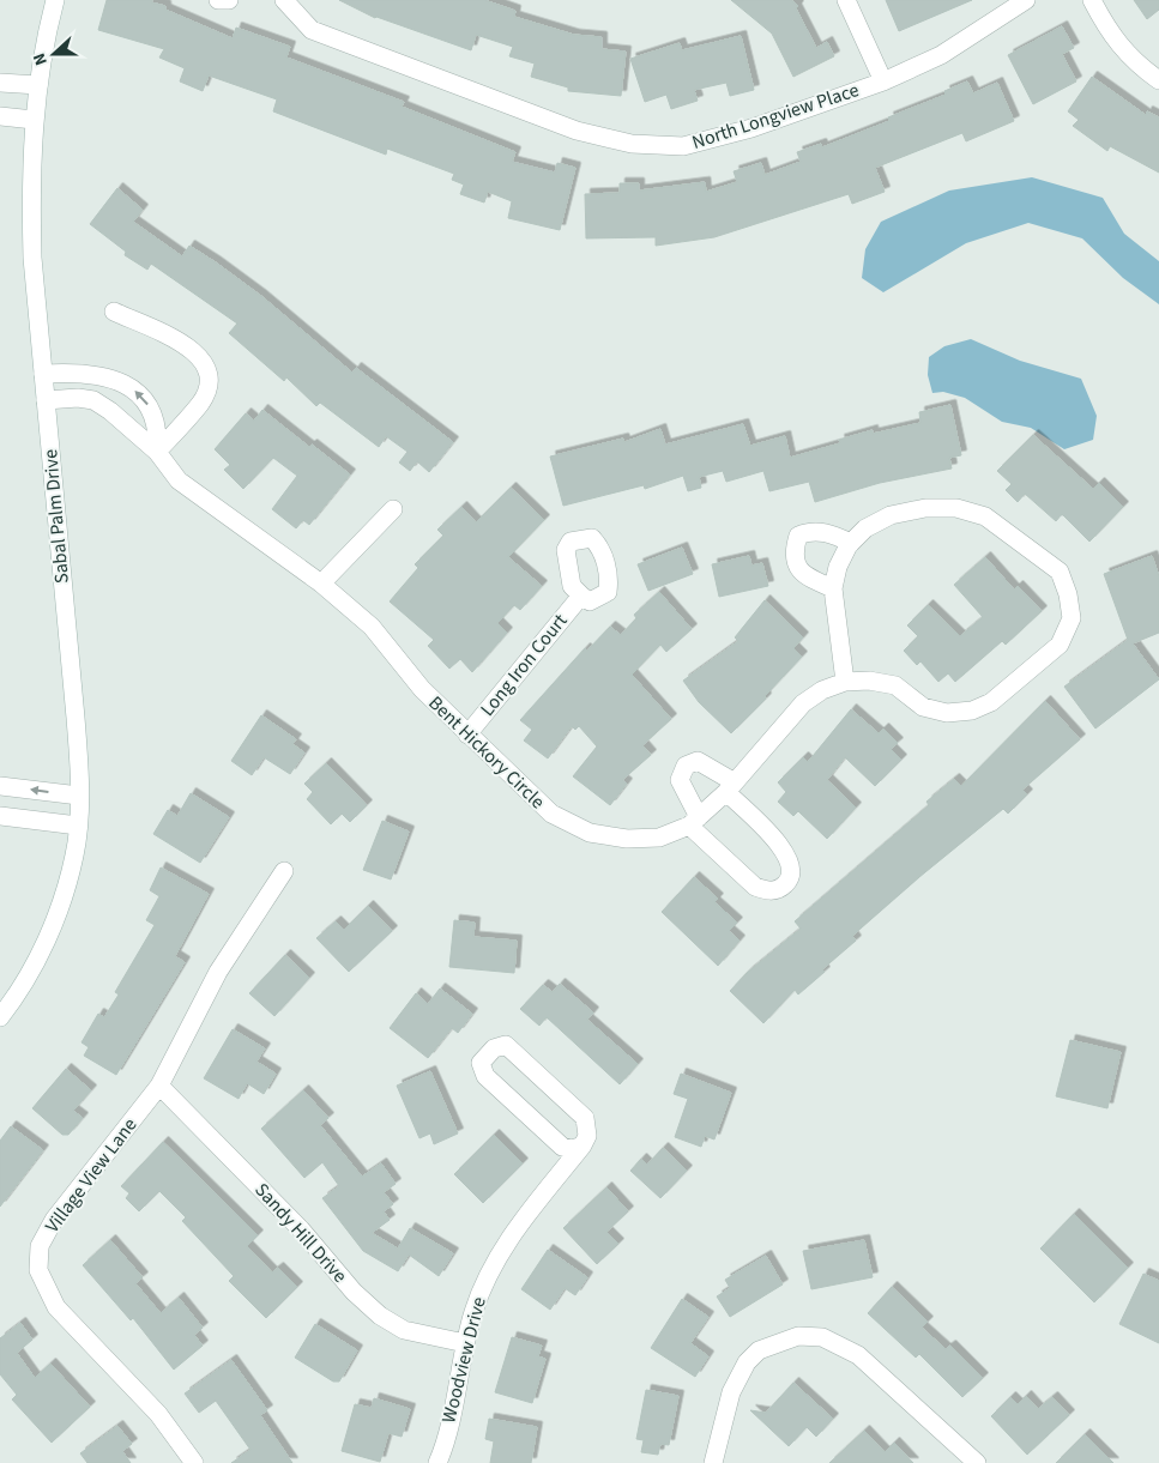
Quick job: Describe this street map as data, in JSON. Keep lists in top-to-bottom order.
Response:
{
  "streets": {
    "street": [
      "North Longview Place",
      "Sabal Palm Drive",
      "Long Iron Court",
      "Bent Hickory Circle",
      "Village View Lane",
      "Sandy Hill Drive",
      "Woodview Drive"
    ]
  },
  "crossings": [
    ["Sabal Palm Drive", "Bent Hickory Circle"],
    ["Long Iron Court", "Bent Hickory Circle"],
    ["Village View Lane", "Sandy Hill Drive"],
    ["Sandy Hill Drive", "Woodview Drive"]
  ],
  "north": "left"
}
